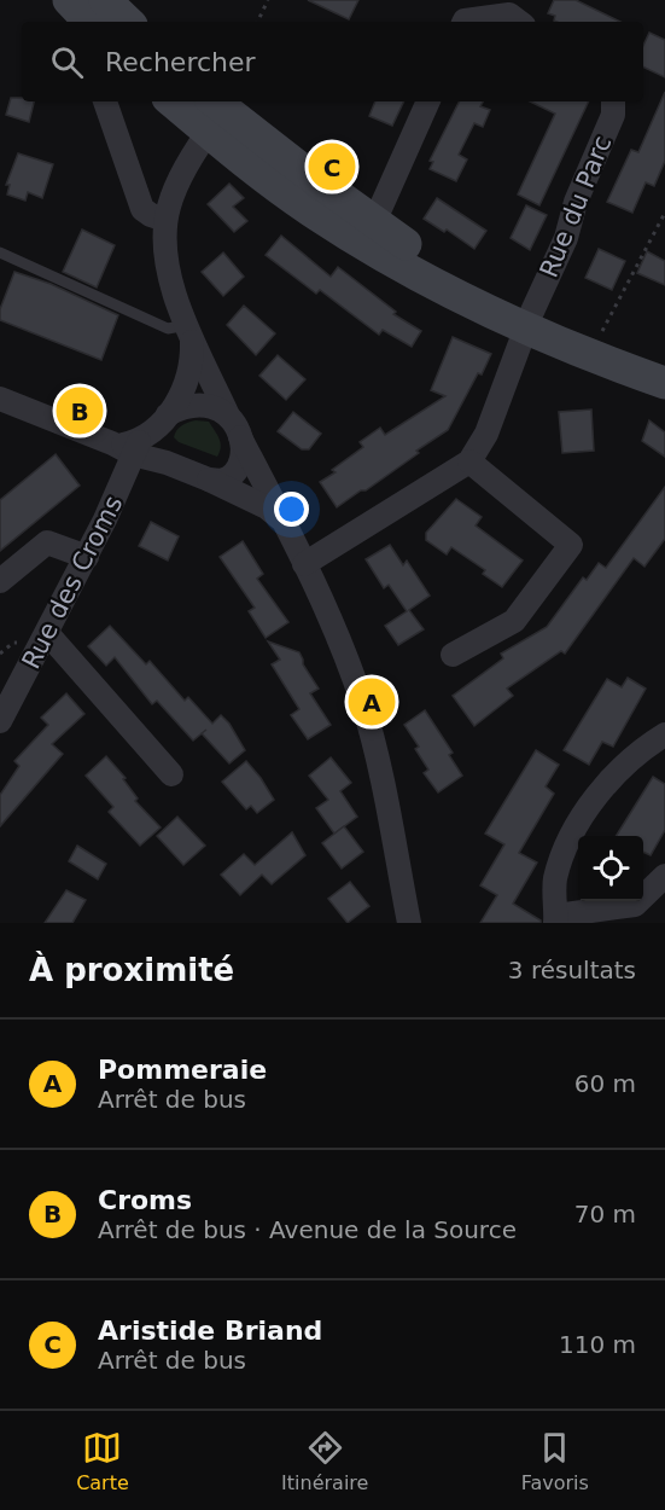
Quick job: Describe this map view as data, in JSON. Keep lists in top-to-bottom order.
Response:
{
  "streets": {
    "street": ["Rue du Parc", "Rue des Croms"]
  },
  "page": {
    "search": "Rechercher",
    "pins": ["C", "B", "A"],
    "heading": ["À proximité", "3 résultats"],
    "list": [
      {
        "mark": "A",
        "name": "Pommeraie",
        "note": "Arrêt de bus",
        "value": "60 m"
      },
      {
        "mark": "B",
        "name": "Croms",
        "note": "Arrêt de bus · Avenue de la Source",
        "value": "70 m"
      },
      {
        "mark": "C",
        "name": "Aristide Briand",
        "note": "Arrêt de bus",
        "value": "110 m"
      }
    ],
    "nav": ["Carte", "Itinéraire", "Favoris"]
  }
}
